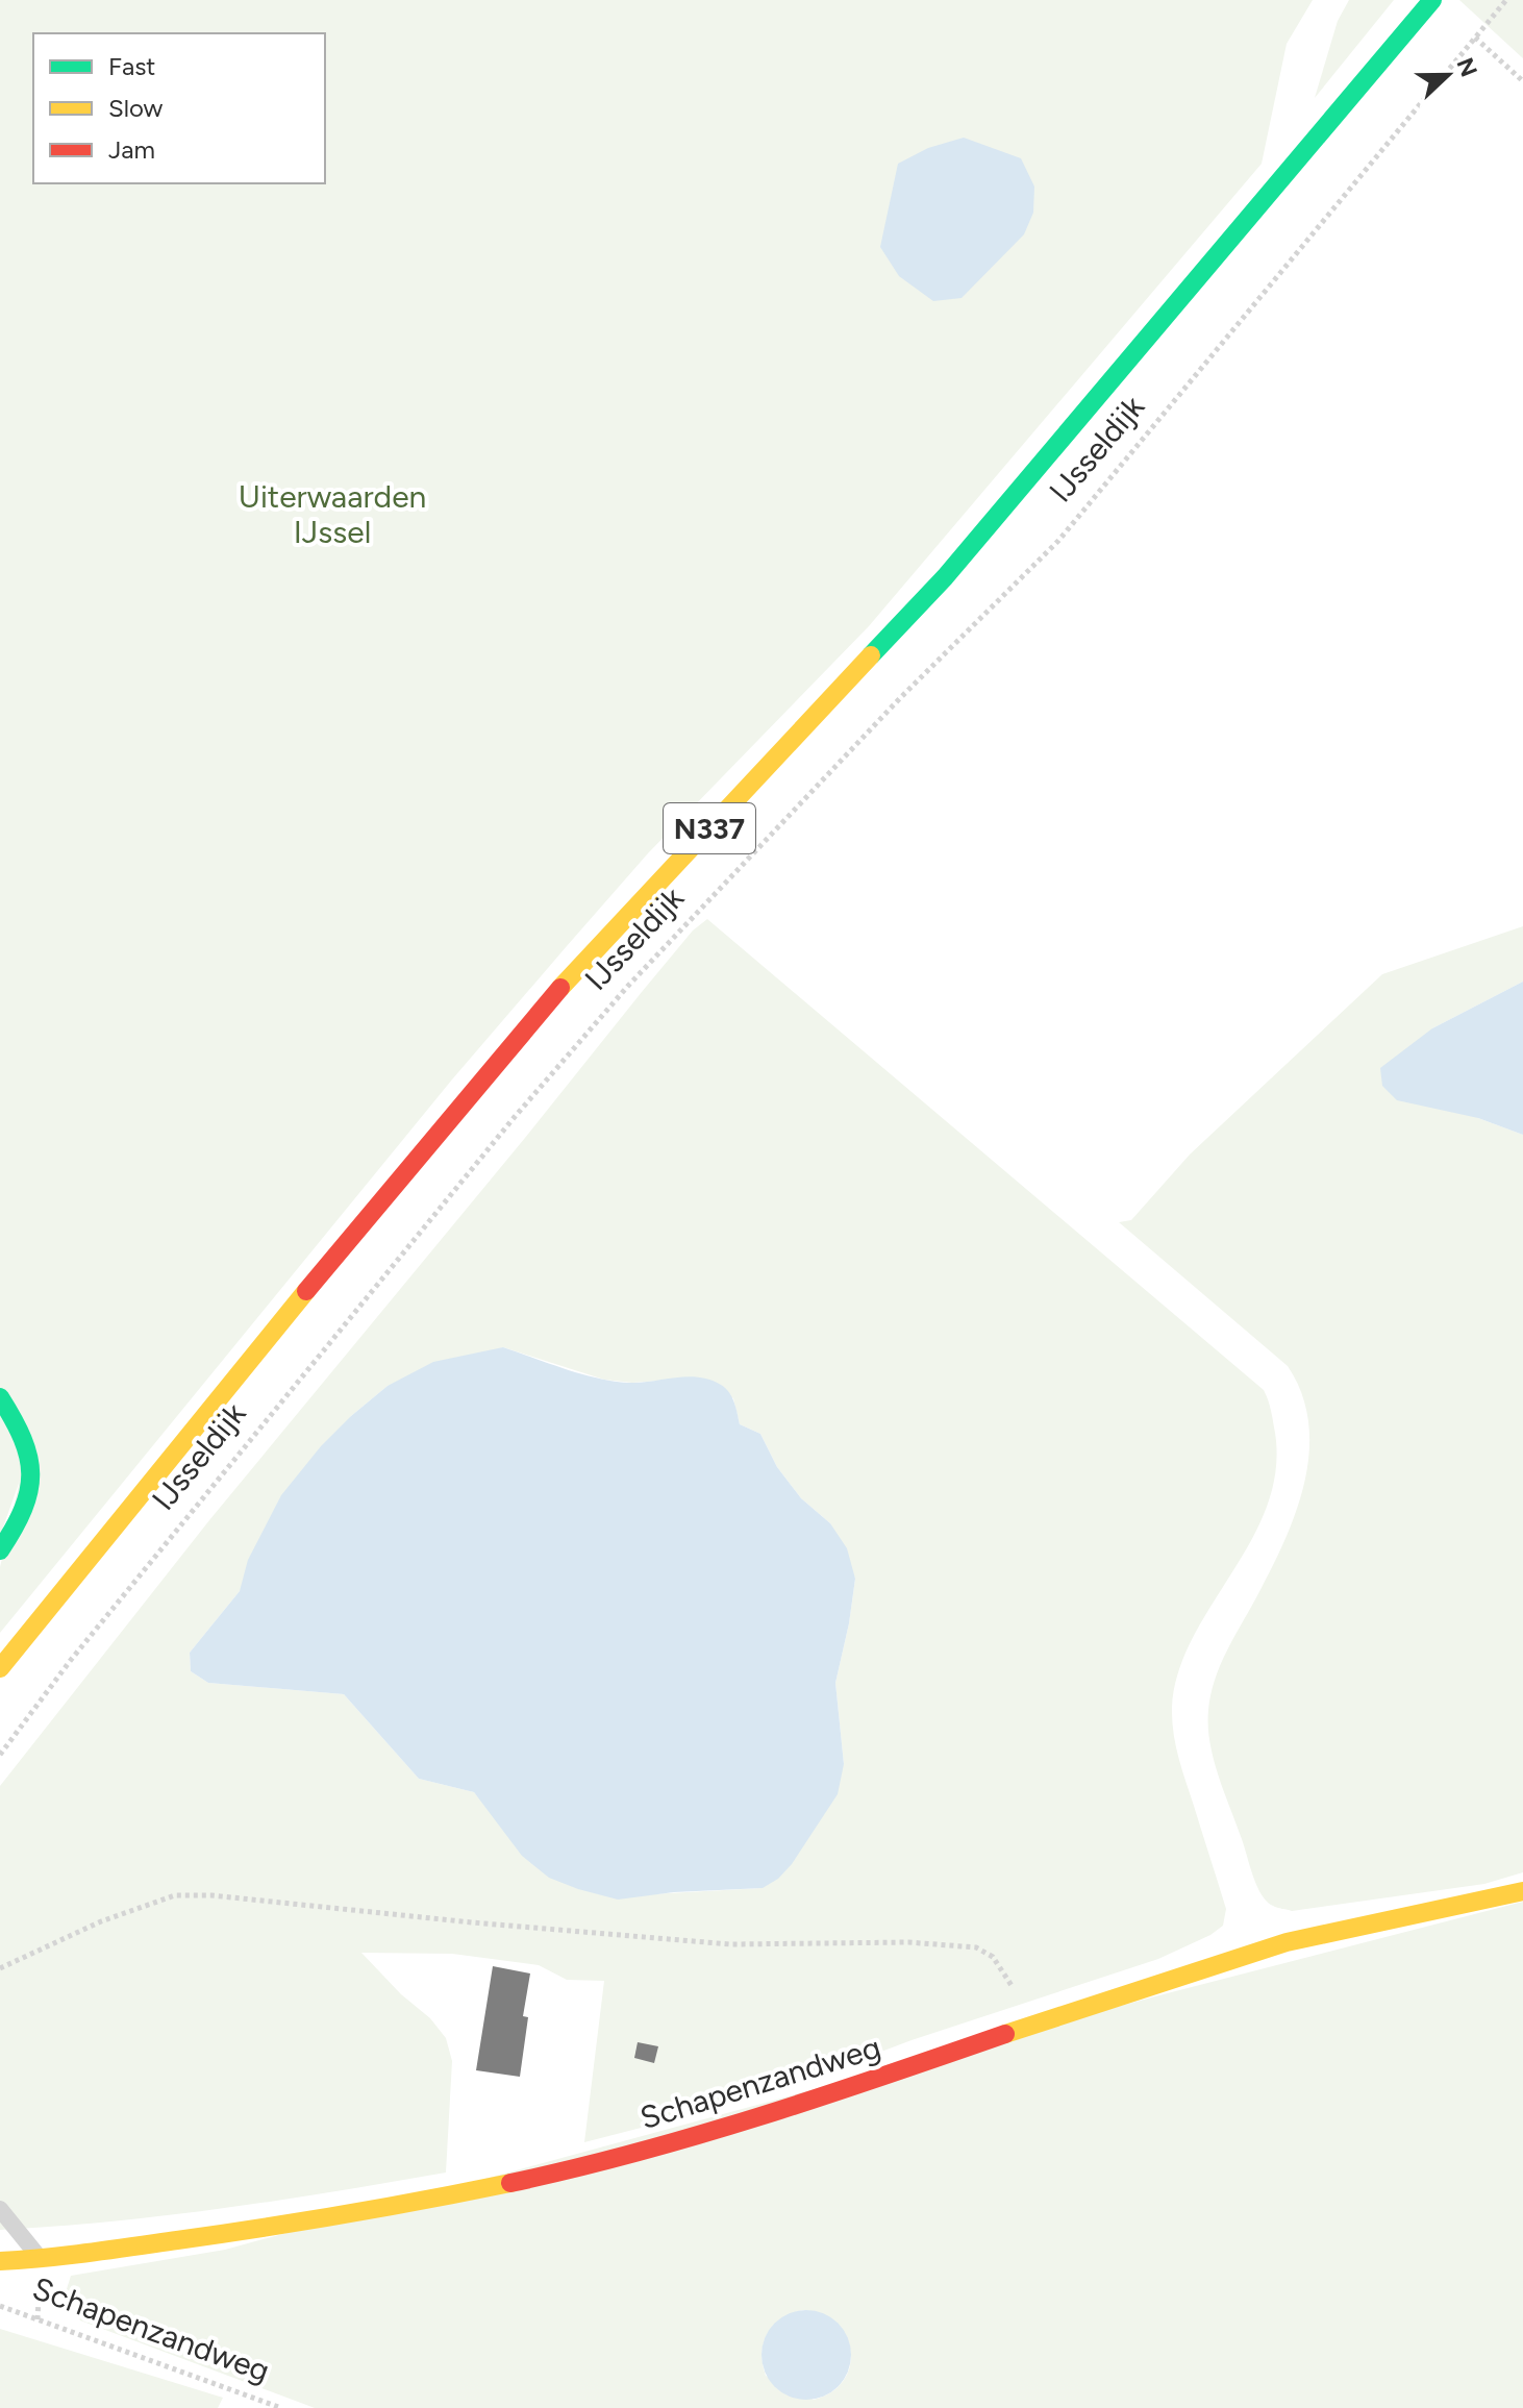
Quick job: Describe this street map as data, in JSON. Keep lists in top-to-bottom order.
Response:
{
  "streets": {
    "main road": ["IJsseldijk", "N337", "Schapenzandweg"]
  },
  "parks": ["Uiterwaarden IJssel"],
  "legend": ["Fast", "Slow", "Jam"],
  "north": "right"
}
